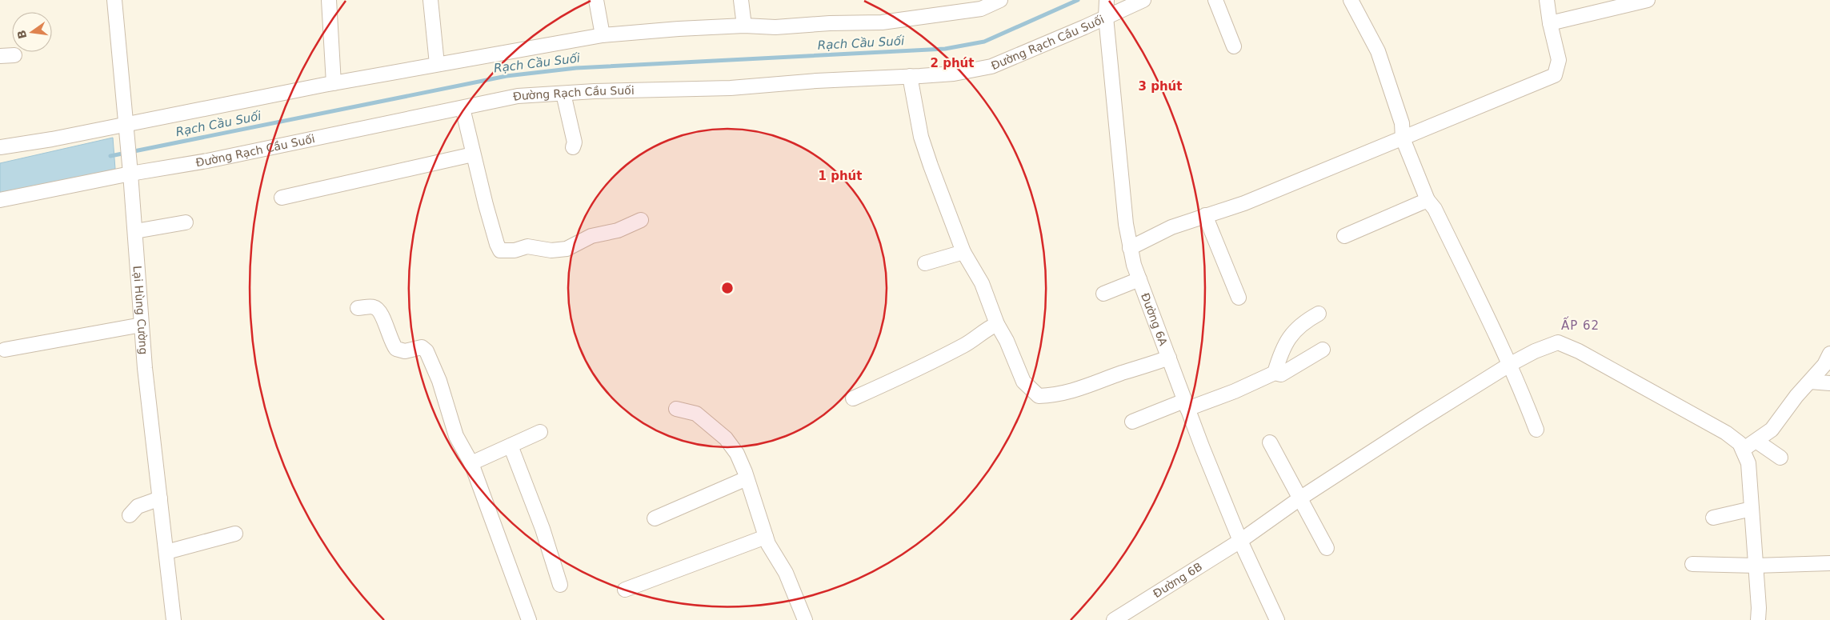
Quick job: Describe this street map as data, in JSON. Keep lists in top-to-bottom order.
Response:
{
  "streets": {
    "street": [
      "Đường Rạch Cầu Suối",
      "Lại Hùng Cường",
      "Đường 6A",
      "Đường 6B"
    ]
  },
  "crossings": [
    ["Đường Rạch Cầu Suối", "Lại Hùng Cường"],
    ["Đường Rạch Cầu Suối", "Đường 6A"],
    ["Đường 6A", "Đường 6B"]
  ],
  "districts": ["ẤP 62"],
  "water": ["Rạch Cầu Suối"],
  "north": "left",
  "rings": ["2 phút", "3 phút", "1 phút"]
}
